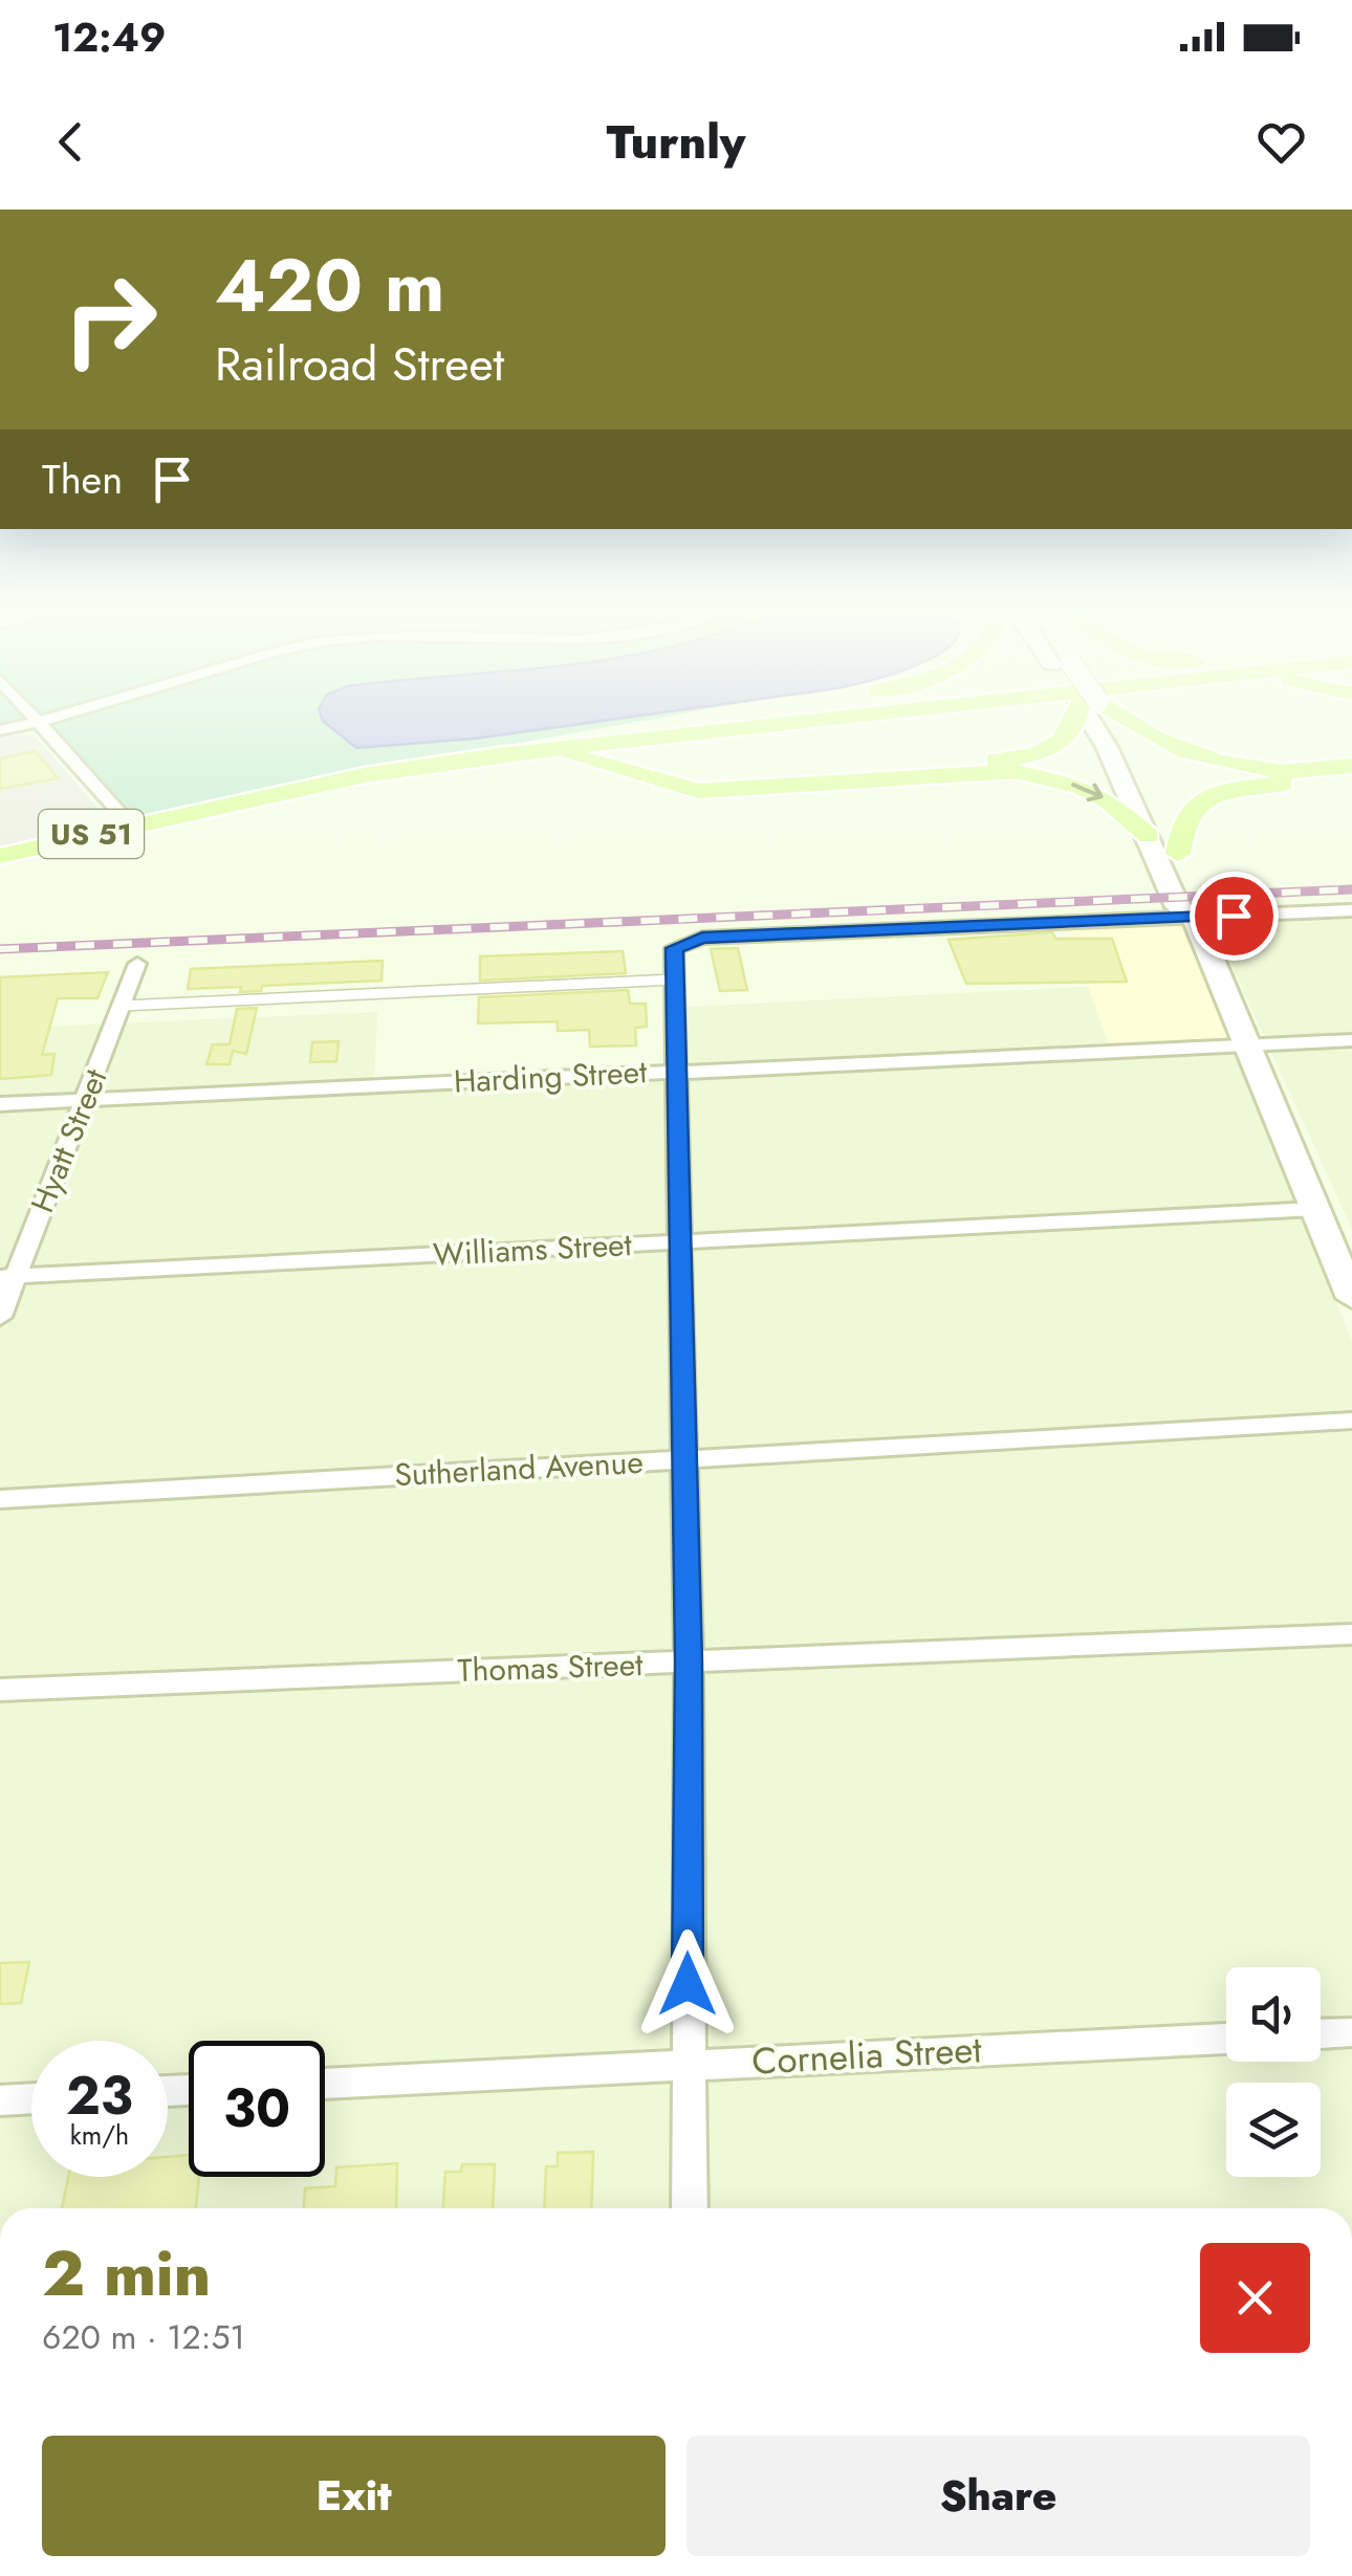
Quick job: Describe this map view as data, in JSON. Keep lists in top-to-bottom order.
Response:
{
  "streets": {
    "main road": ["US 51"],
    "street": [
      "Harding Street",
      "Hyatt Street",
      "Williams Street",
      "Sutherland Avenue",
      "Thomas Street",
      "Cornelia Street"
    ]
  },
  "crossings": [
    ["Harding Street", "Hyatt Street"],
    ["Hyatt Street", "Williams Street"]
  ],
  "page": {
    "status": "12:49",
    "header": "Turnly",
    "turn": ["420 m", "Railroad Street"],
    "then": "Then",
    "speed": "23 km/h",
    "limit": "30",
    "heading": ["2 min", "620 m · 12:51"],
    "buttons": ["Exit", "Share"]
  }
}
